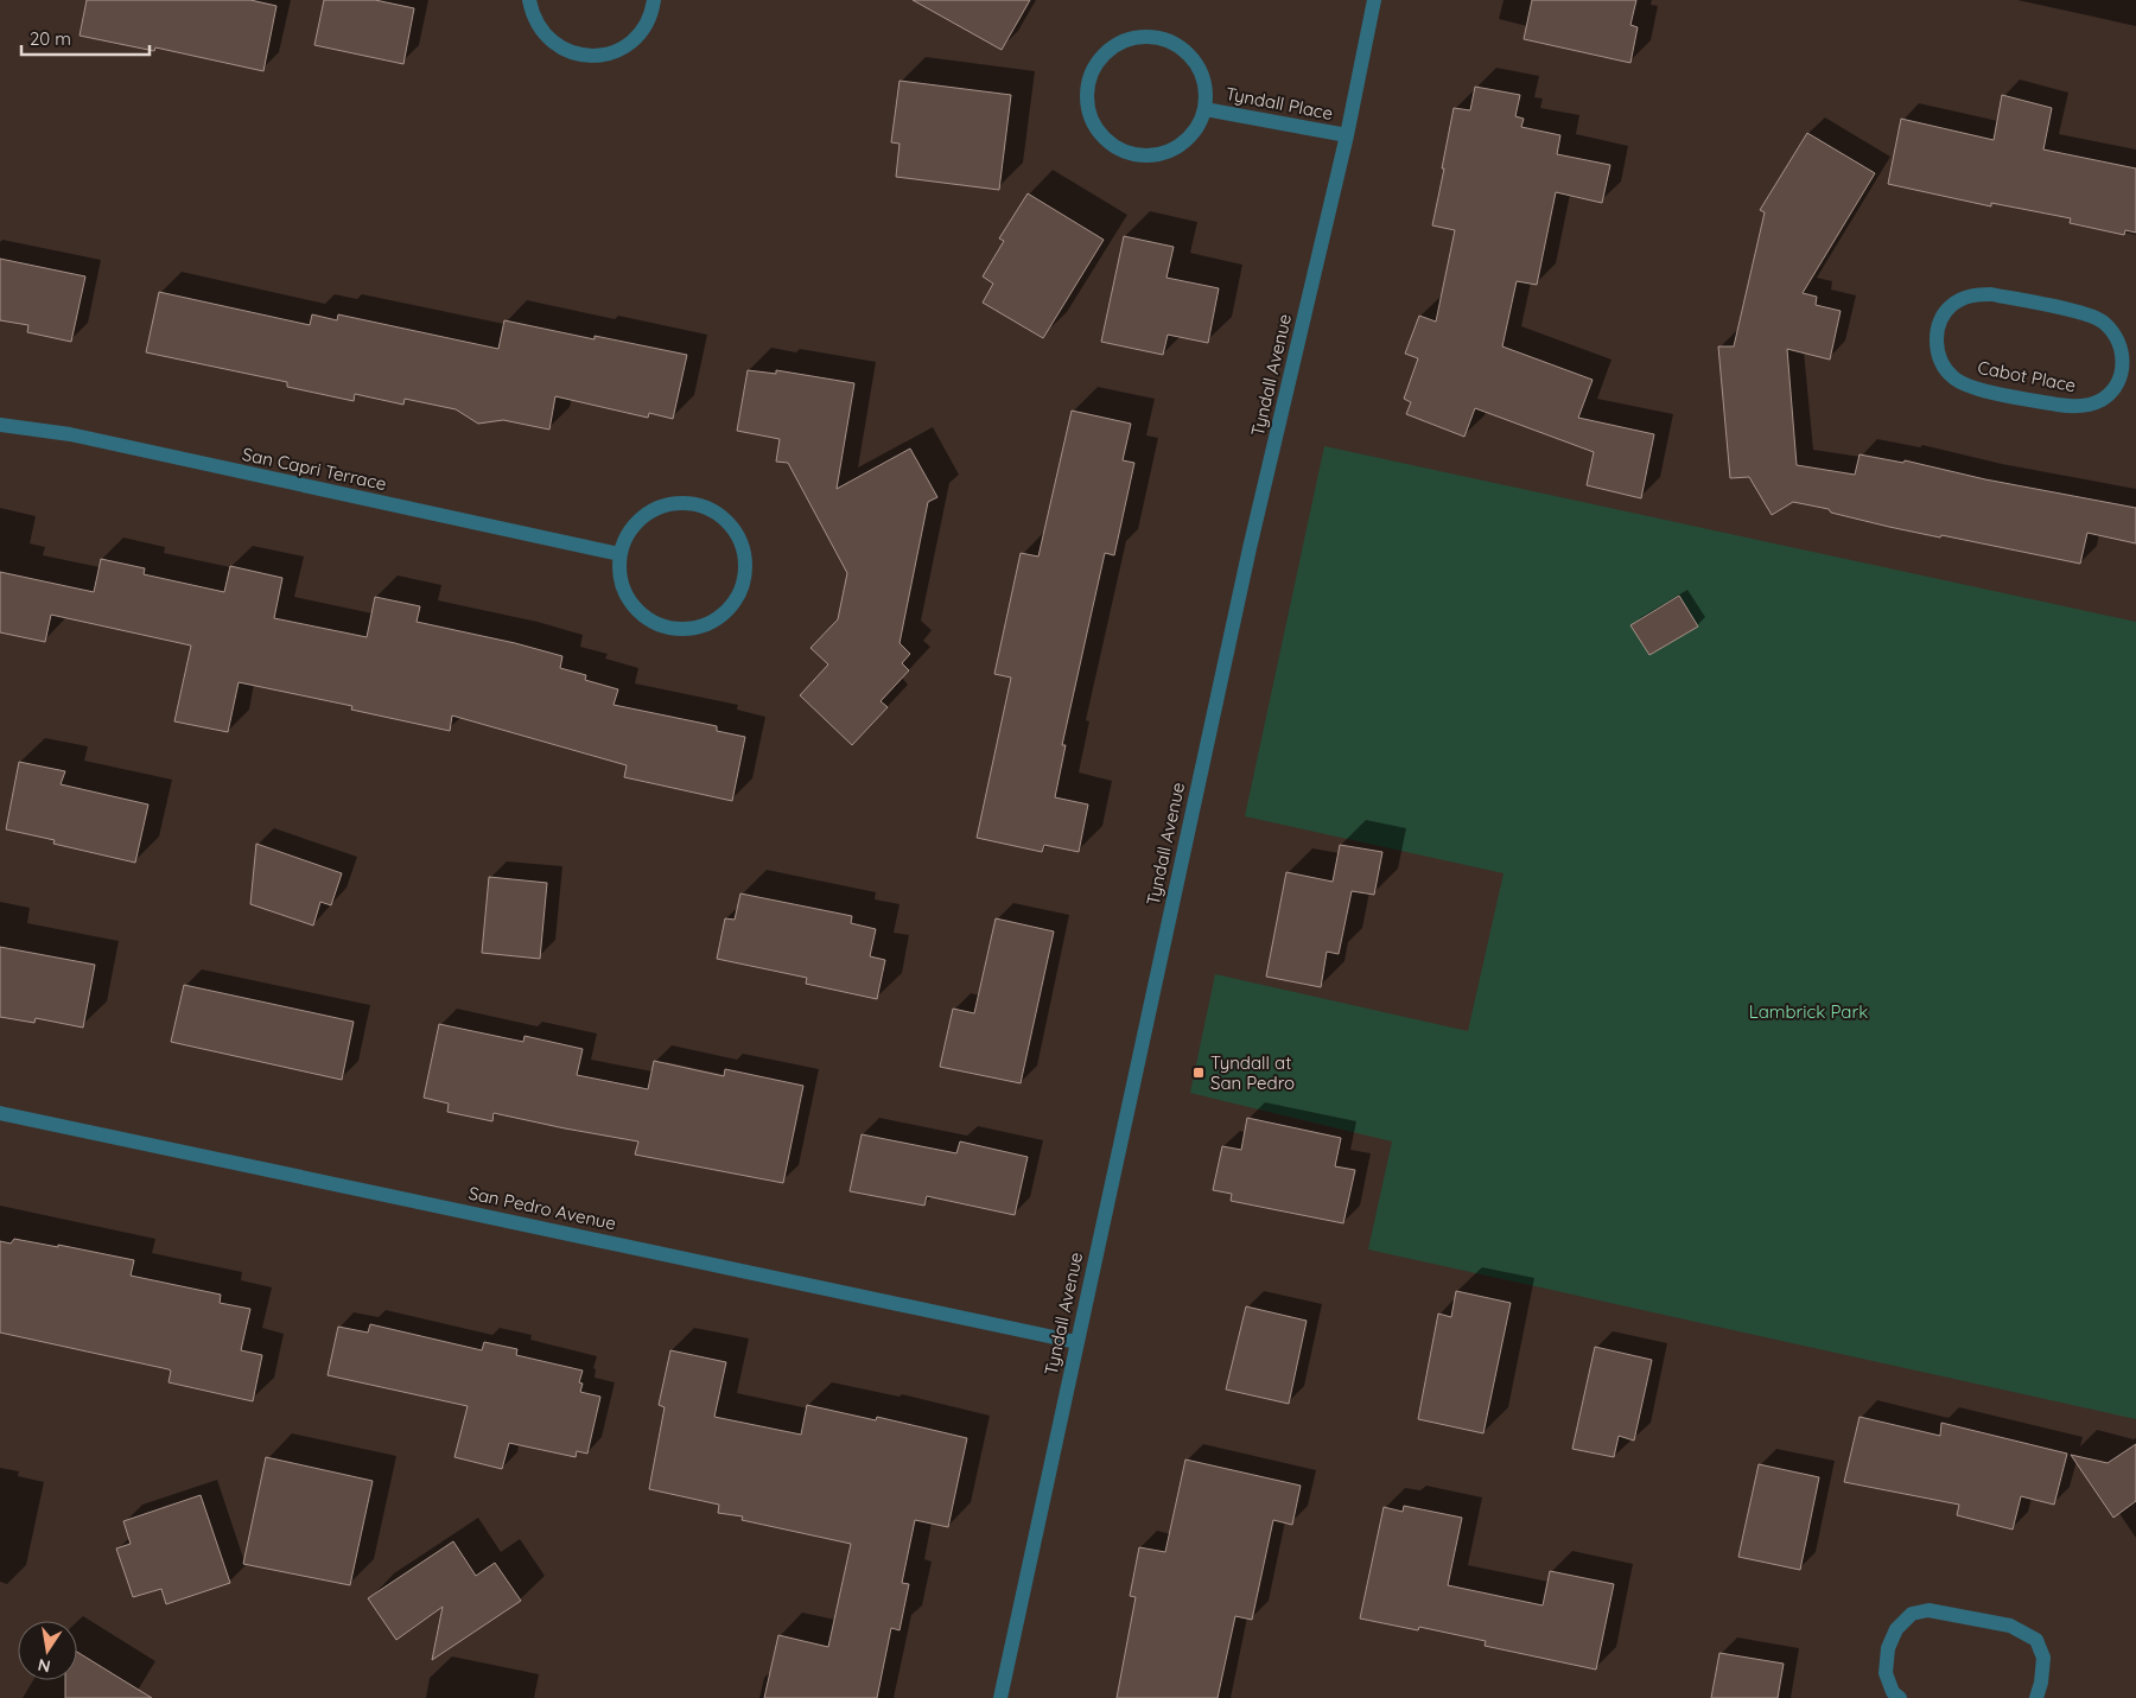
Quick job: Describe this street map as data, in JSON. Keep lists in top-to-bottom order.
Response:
{
  "streets": {
    "street": [
      "Tyndall Place",
      "Tyndall Avenue",
      "Cabot Place",
      "San Capri Terrace",
      "San Pedro Avenue"
    ]
  },
  "crossings": [
    ["Tyndall Place", "Tyndall Avenue"],
    ["Tyndall Avenue", "San Pedro Avenue"]
  ],
  "parks": ["Lambrick Park"],
  "places": {
    "transit": ["Tyndall at San Pedro"]
  },
  "scale_bar": "20 m",
  "north": "bottom"
}
